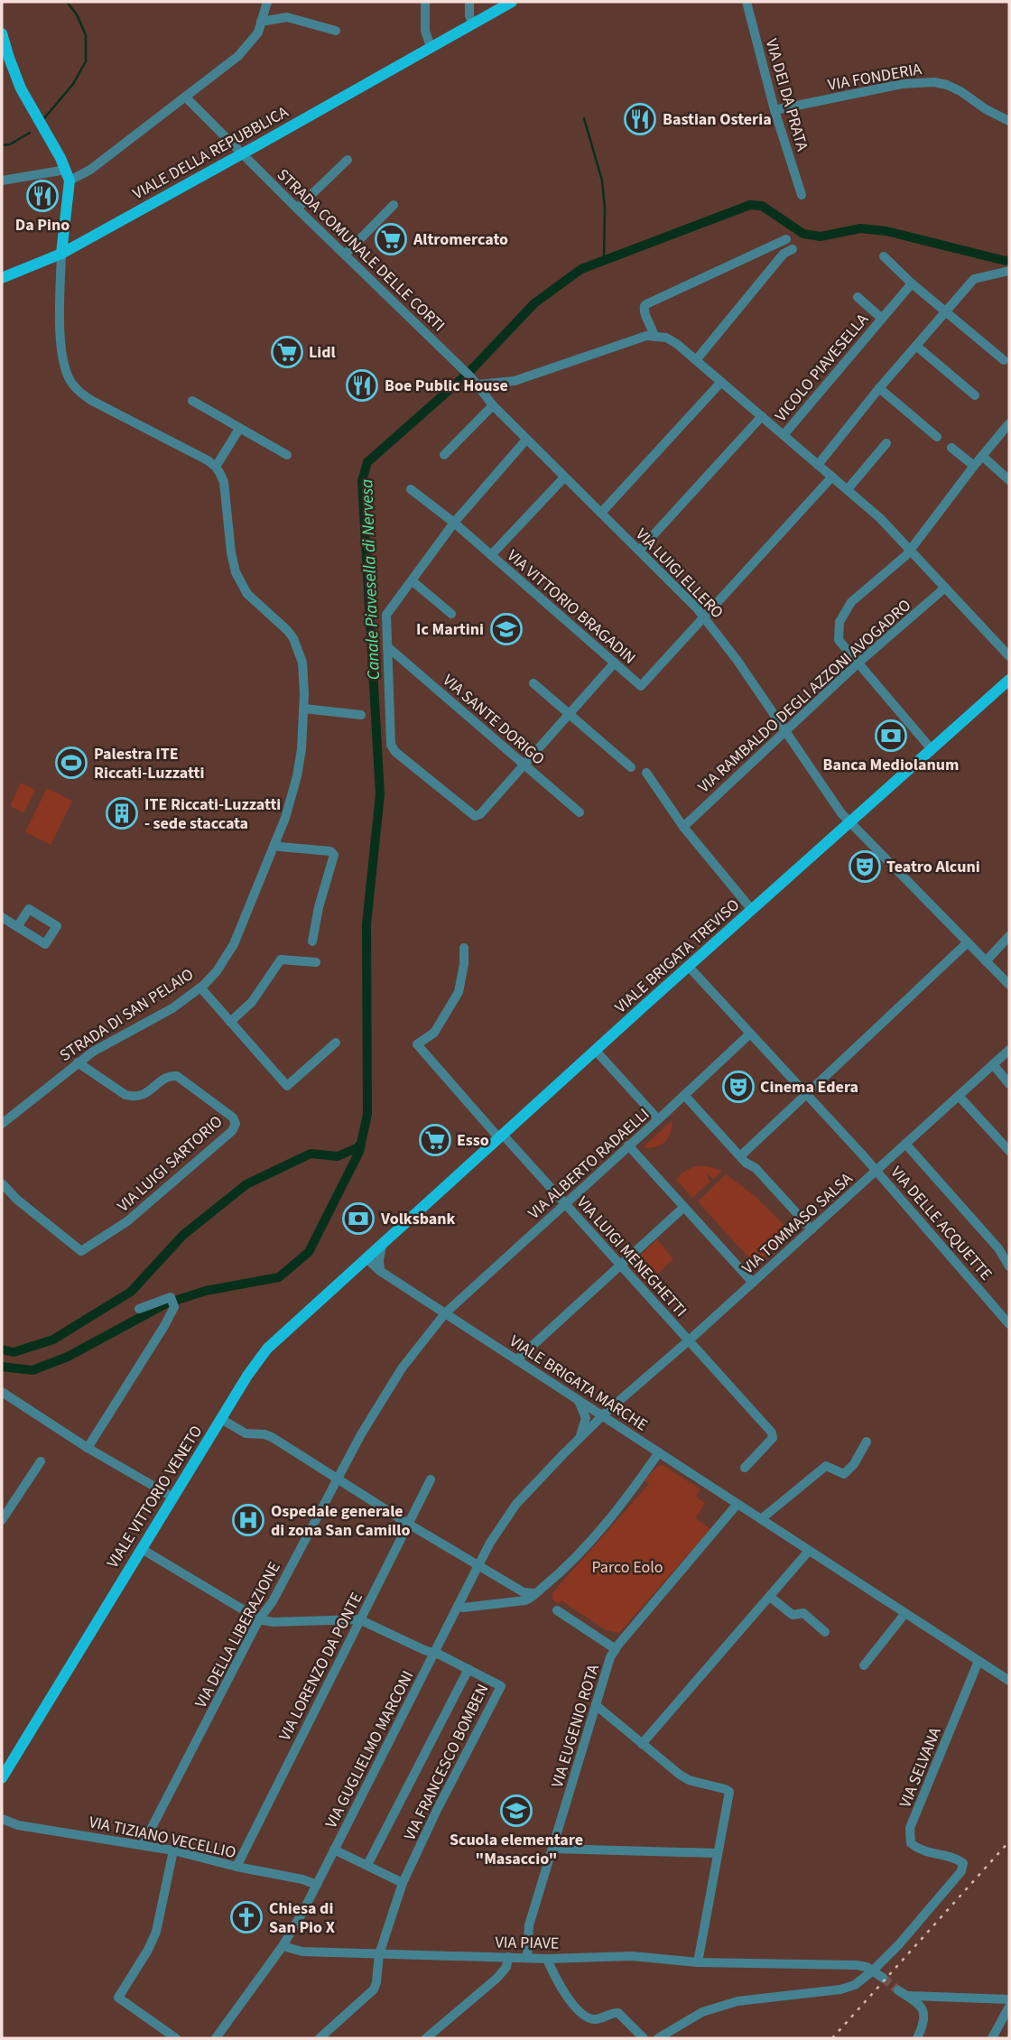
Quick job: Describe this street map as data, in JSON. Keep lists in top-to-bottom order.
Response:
{
  "streets": {
    "main road": ["VIALE DELLA REPUBBLICA", "VIALE BRIGATA TREVISO", "VIALE VITTORIO VENETO"],
    "street": [
      "VIA FONDERIA",
      "VIA DEI DA PRATA",
      "STRADA COMUNALE DELLE CORTI",
      "VICOLO PIAVESELLA",
      "VIA LUIGI ELLERO",
      "VIA VITTORIO BRAGADIN",
      "VIA RAMBALDO DEGLI AZZONI AVOGADRO",
      "VIA SANTE DORIGO",
      "STRADA DI SAN PELAIO",
      "VIA LUIGI SARTORIO",
      "VIA ALBERTO RADAELLI",
      "VIA TOMMASO SALSA",
      "VIA DELLE ACQUETTE",
      "VIA LUIGI MENEGHETTI",
      "VIALE BRIGATA MARCHE",
      "VIA DELLA LIBERAZIONE",
      "VIA LORENZO DA PONTE",
      "VIA EUGENIO ROTA",
      "VIA GUGLIELMO MARCONI",
      "VIA FRANCESCO BOMBEN",
      "VIA SELVANA",
      "VIA TIZIANO VECELLIO",
      "VIA PIAVE"
    ]
  },
  "crossings": [
    ["VIA FONDERIA", "VIA DEI DA PRATA"],
    ["VIALE DELLA REPUBBLICA", "STRADA COMUNALE DELLE CORTI"],
    ["STRADA COMUNALE DELLE CORTI", "VIA LUIGI ELLERO"],
    ["VIA LUIGI ELLERO", "VIA VITTORIO BRAGADIN"],
    ["VIA LUIGI ELLERO", "VIA RAMBALDO DEGLI AZZONI AVOGADRO"],
    ["VIA LUIGI ELLERO", "VIALE BRIGATA TREVISO"],
    ["VIALE BRIGATA TREVISO", "VIA DELLE ACQUETTE"],
    ["VIALE BRIGATA TREVISO", "VIA LUIGI MENEGHETTI"],
    ["VIALE BRIGATA TREVISO", "VIALE BRIGATA MARCHE"],
    ["VIALE BRIGATA TREVISO", "VIALE VITTORIO VENETO"],
    ["STRADA DI SAN PELAIO", "VIA LUIGI SARTORIO"],
    ["VIA ALBERTO RADAELLI", "VIA DELLE ACQUETTE"],
    ["VIA ALBERTO RADAELLI", "VIA LUIGI MENEGHETTI"],
    ["VIA ALBERTO RADAELLI", "VIALE BRIGATA MARCHE"],
    ["VIA ALBERTO RADAELLI", "VIA DELLA LIBERAZIONE"],
    ["VIA TOMMASO SALSA", "VIA DELLE ACQUETTE"],
    ["VIA TOMMASO SALSA", "VIA LUIGI MENEGHETTI"],
    ["VIA TOMMASO SALSA", "VIALE BRIGATA MARCHE"],
    ["VIA TOMMASO SALSA", "VIA GUGLIELMO MARCONI"],
    ["VIALE BRIGATA MARCHE", "VIALE VITTORIO VENETO"],
    ["VIALE BRIGATA MARCHE", "VIA DELLA LIBERAZIONE"],
    ["VIALE BRIGATA MARCHE", "VIA EUGENIO ROTA"],
    ["VIALE BRIGATA MARCHE", "VIA SELVANA"],
    ["VIA DELLA LIBERAZIONE", "VIA TIZIANO VECELLIO"],
    ["VIA LORENZO DA PONTE", "VIA FRANCESCO BOMBEN"],
    ["VIA LORENZO DA PONTE", "VIA TIZIANO VECELLIO"],
    ["VIA EUGENIO ROTA", "VIA PIAVE"],
    ["VIA GUGLIELMO MARCONI", "VIA FRANCESCO BOMBEN"],
    ["VIA GUGLIELMO MARCONI", "VIA TIZIANO VECELLIO"],
    ["VIA GUGLIELMO MARCONI", "VIA PIAVE"],
    ["VIA FRANCESCO BOMBEN", "VIA PIAVE"],
    ["VIA SELVANA", "VIA PIAVE"]
  ],
  "water": ["Canale Piavesella di Nervesa"],
  "parks": ["Parco Eolo"],
  "places": {
    "restaurant": ["Bastian Osteria", "Da Pino", "Boe Public House"],
    "supermarket": ["Altromercato", "Lidl", "Esso"],
    "school or university": ["Ic Martini", "Scuola elementare \"Masaccio\""],
    "bank": ["Banca Mediolanum", "Volksbank"],
    "sports": ["Palestra ITE Riccati-Luzzatti"],
    "building": ["ITE Riccati-Luzzatti - sede staccata"],
    "theatre": ["Teatro Alcuni", "Cinema Edera"],
    "hospital": ["Ospedale generale di zona San Camillo"],
    "church": ["Chiesa di San Pio X"]
  }
}
